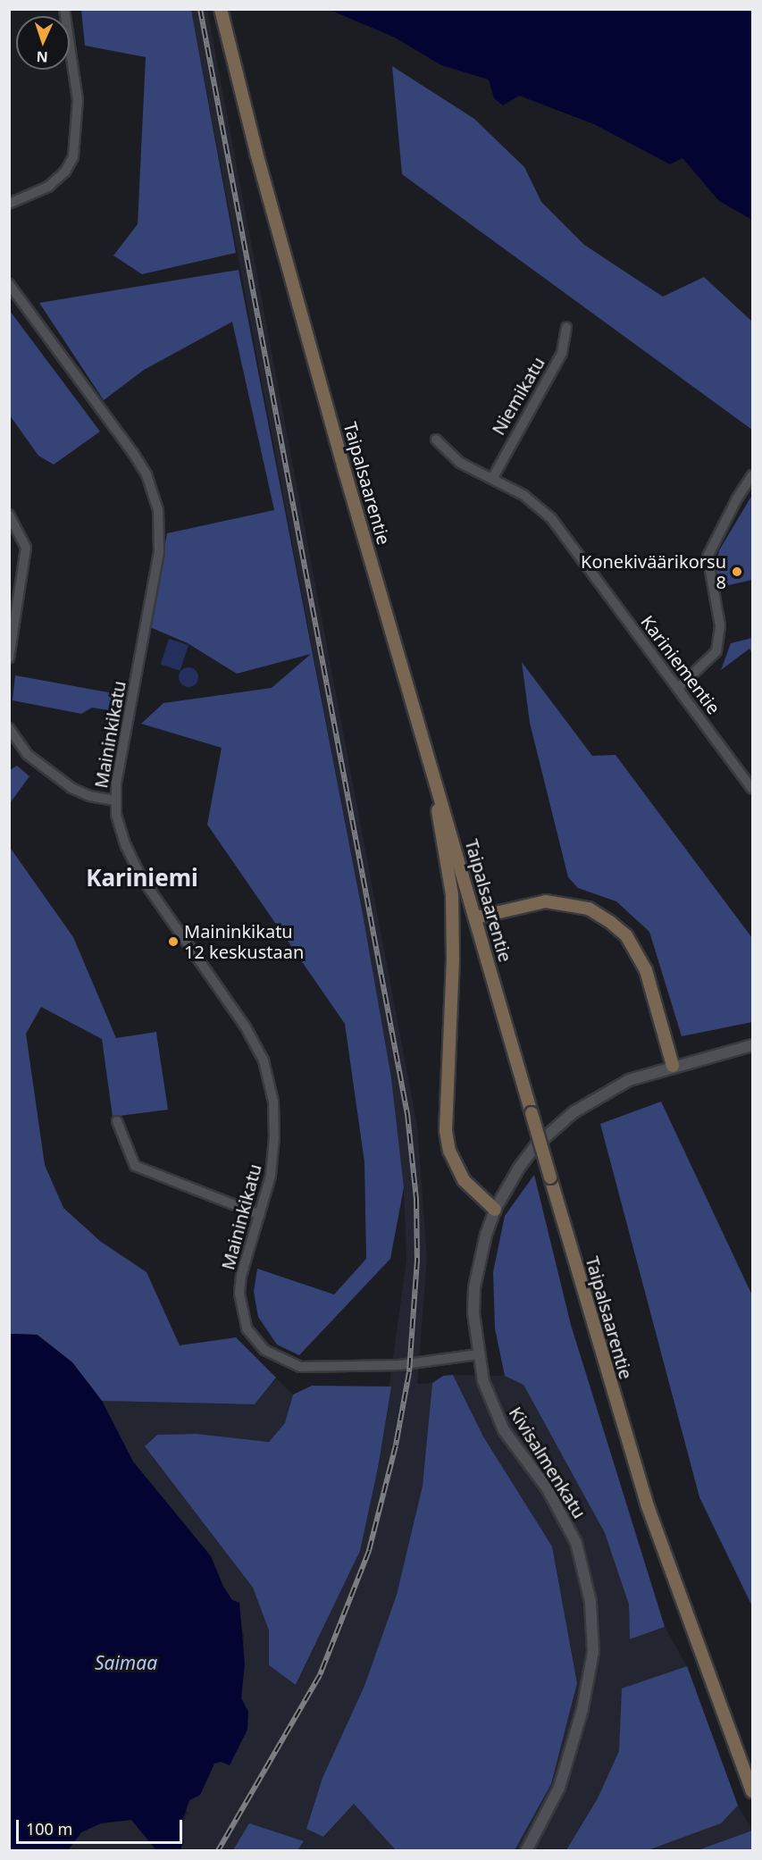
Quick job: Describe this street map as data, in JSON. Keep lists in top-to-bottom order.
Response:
{
  "streets": {
    "main road": ["Taipalsaarentie"],
    "street": [
      "Niemikatu",
      "Kariniementie",
      "Maininkikatu",
      "Kivisalmenkatu"
    ]
  },
  "crossings": [
    ["Niemikatu", "Kariniementie"],
    ["Maininkikatu", "Kivisalmenkatu"]
  ],
  "districts": ["Kariniemi"],
  "water": ["Saimaa"],
  "places": ["Konekiväärikorsu 8", "Maininkikatu 12 keskustaan"],
  "scale_bar": "100 m",
  "north": "bottom"
}
